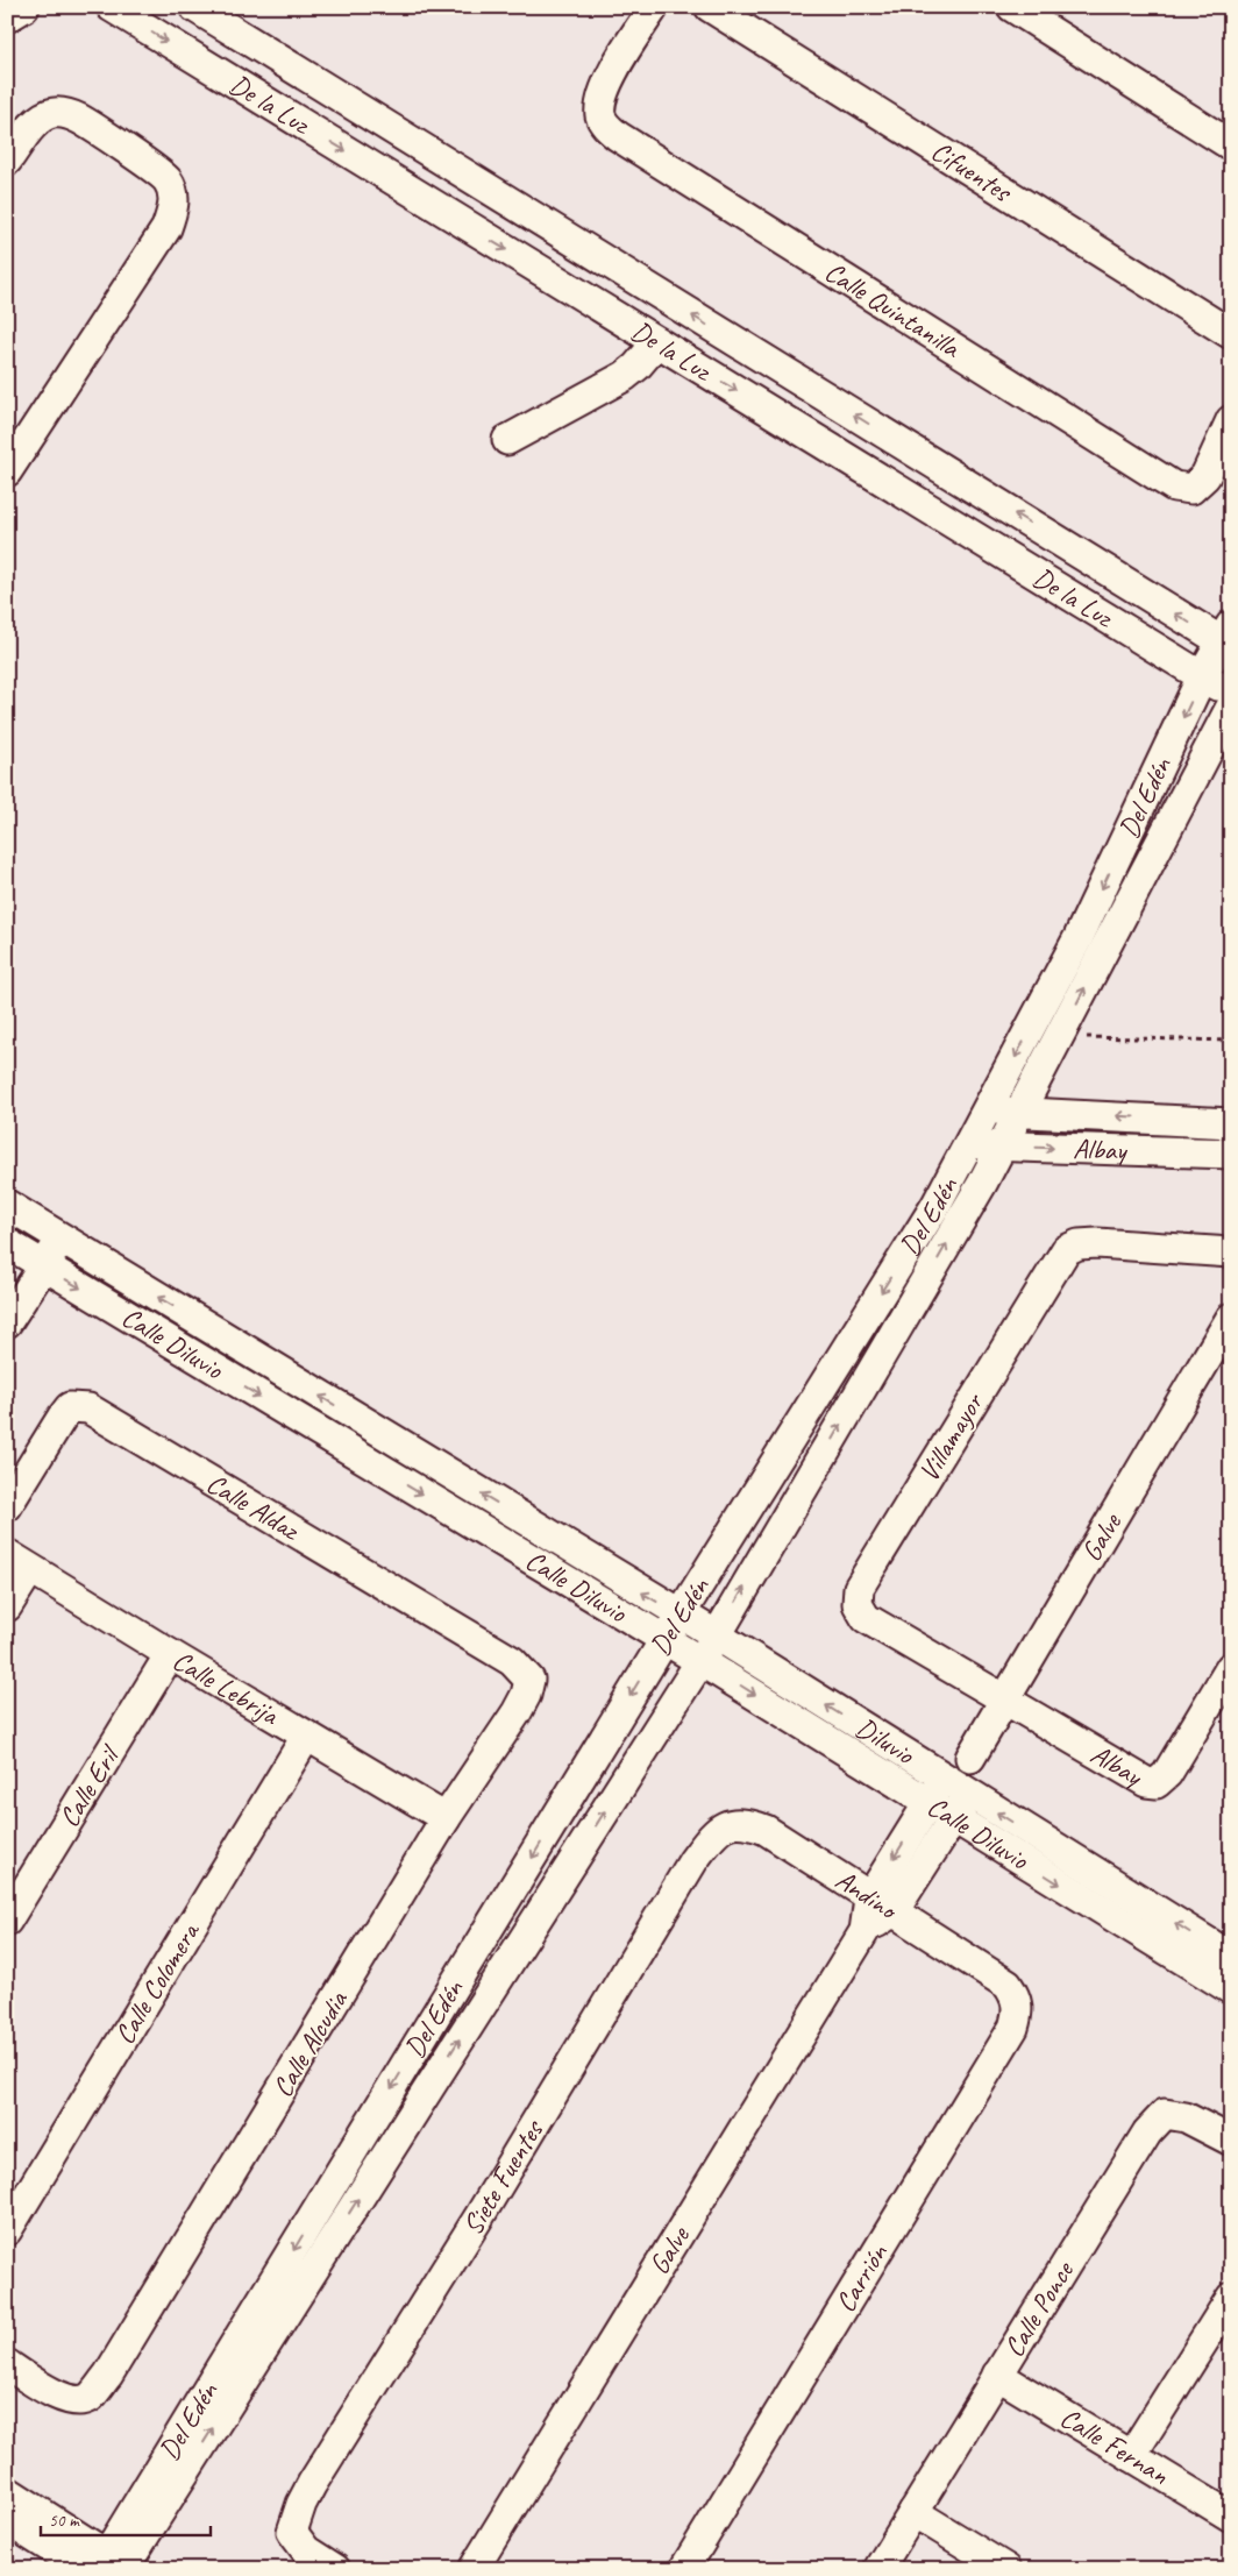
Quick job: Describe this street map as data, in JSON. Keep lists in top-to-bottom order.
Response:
{
  "streets": {
    "street": [
      "De la Luz",
      "Cifuentes",
      "Calle Quintanilla",
      "Del Edén",
      "Albay",
      "Calle Diluvio",
      "Villamayor",
      "Calle Aldaz",
      "Galve",
      "Calle Lebrija",
      "Diluvio",
      "Calle Eril",
      "Andino",
      "Calle Colomera",
      "Calle Alcudia",
      "Siete Fuentes",
      "Carrión",
      "Calle Ponce",
      "Calle Fernan"
    ]
  },
  "crossings": [
    ["De la Luz", "Del Edén"],
    ["Del Edén", "Albay"],
    ["Del Edén", "Calle Diluvio"],
    ["Del Edén", "Diluvio"],
    ["Albay", "Villamayor"],
    ["Albay", "Galve"],
    ["Calle Diluvio", "Diluvio"],
    ["Villamayor", "Galve"],
    ["Calle Aldaz", "Calle Alcudia"],
    ["Galve", "Andino"],
    ["Calle Lebrija", "Calle Eril"],
    ["Calle Lebrija", "Calle Colomera"],
    ["Calle Lebrija", "Calle Alcudia"],
    ["Andino", "Siete Fuentes"],
    ["Andino", "Carrión"],
    ["Calle Ponce", "Calle Fernan"]
  ],
  "one_way": ["Calle Diluvio", "Diluvio"],
  "scale_bar": "50 m"
}
